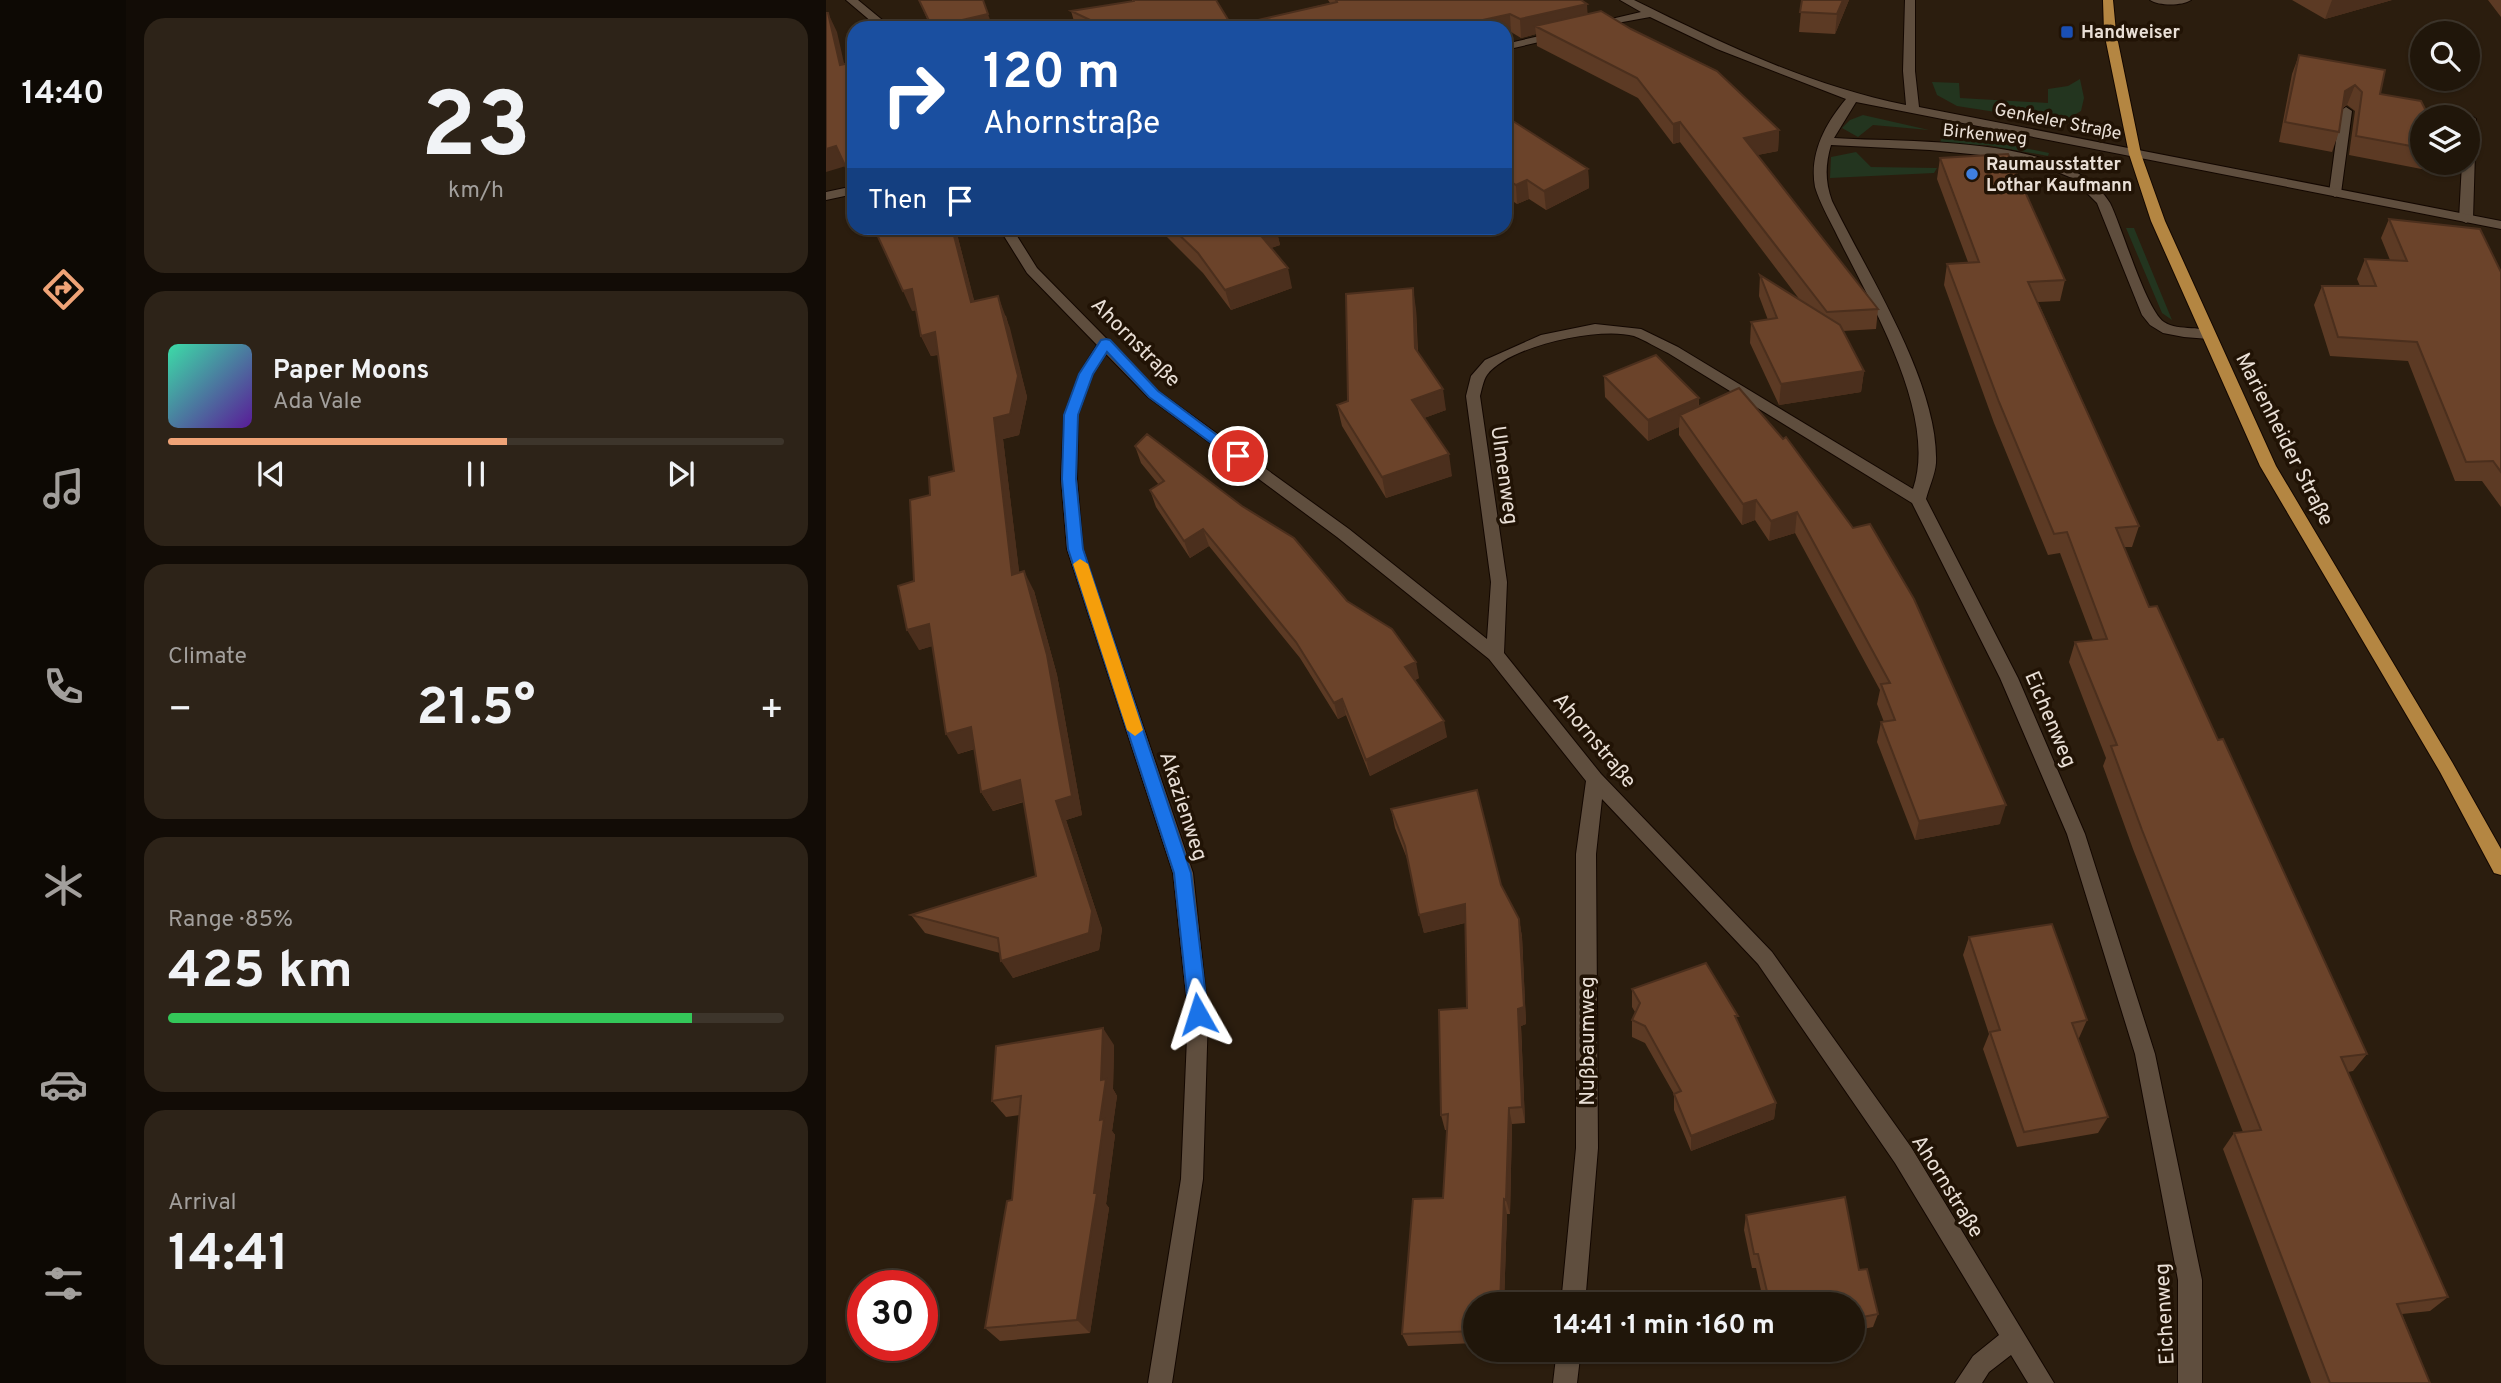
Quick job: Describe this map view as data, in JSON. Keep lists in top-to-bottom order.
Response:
{
  "streets": {
    "main road": ["Marienheider Straße"],
    "street": [
      "Genkeler Straße",
      "Birkenweg",
      "Ahornstraße",
      "Ulmenweg",
      "Eichenweg",
      "Akazienweg",
      "Nußbaumweg"
    ]
  },
  "crossings": [
    ["Genkeler Straße", "Marienheider Straße"],
    ["Birkenweg", "Marienheider Straße"],
    ["Ahornstraße", "Ulmenweg"],
    ["Ahornstraße", "Akazienweg"],
    ["Ahornstraße", "Nußbaumweg"],
    ["Ulmenweg", "Eichenweg"]
  ],
  "places": {
    "transit": ["Handweiser"],
    "other": ["Raumausstatter Lothar Kaufmann"]
  },
  "page": {
    "tabs": "14:40",
    "tile": [
      ["23", "km/h"],
      "Climate",
      ["Range · 85%", "425 km"],
      ["Arrival", "14:41"]
    ],
    "turn": ["120 m", "Ahornstraße"],
    "then": "Then",
    "song": ["Paper Moons", "Ada Vale"],
    "heat": ["−", "21.5°", "+"],
    "limit": "30",
    "trip": "14:41 · 1 min · 160 m"
  }
}
